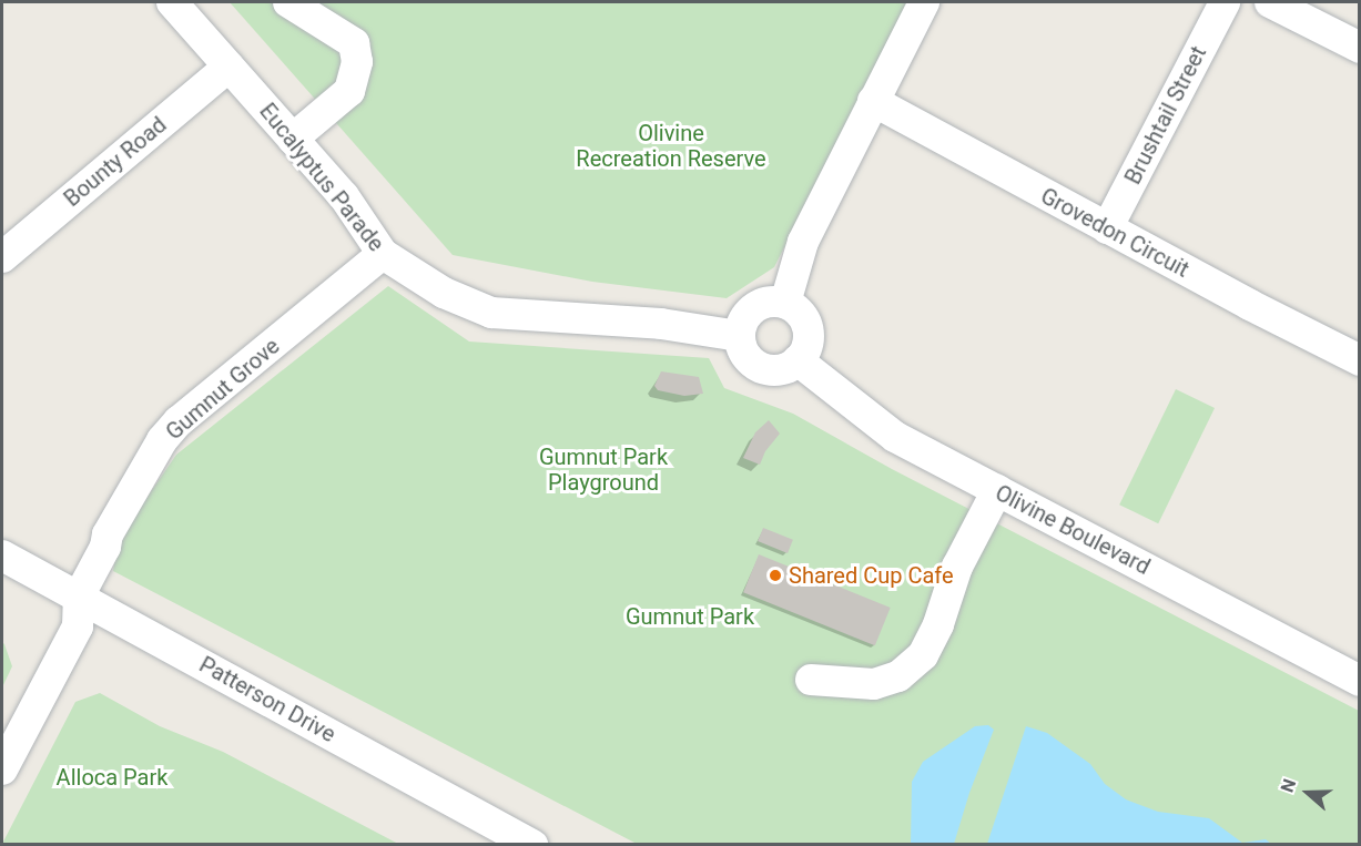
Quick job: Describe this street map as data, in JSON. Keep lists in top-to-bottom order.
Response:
{
  "streets": {
    "street": [
      "Brushtail Street",
      "Bounty Road",
      "Eucalyptus Parade",
      "Grovedon Circuit",
      "Gumnut Grove",
      "Olivine Boulevard",
      "Patterson Drive"
    ]
  },
  "crossings": [
    ["Brushtail Street", "Grovedon Circuit"],
    ["Bounty Road", "Eucalyptus Parade"],
    ["Eucalyptus Parade", "Gumnut Grove"],
    ["Eucalyptus Parade", "Olivine Boulevard"],
    ["Gumnut Grove", "Patterson Drive"]
  ],
  "parks": [
    "Olivine Recreation Reserve",
    "Gumnut Park Playground",
    "Gumnut Park",
    "Alloca Park"
  ],
  "places": ["Shared Cup Cafe"],
  "north": "left"
}
